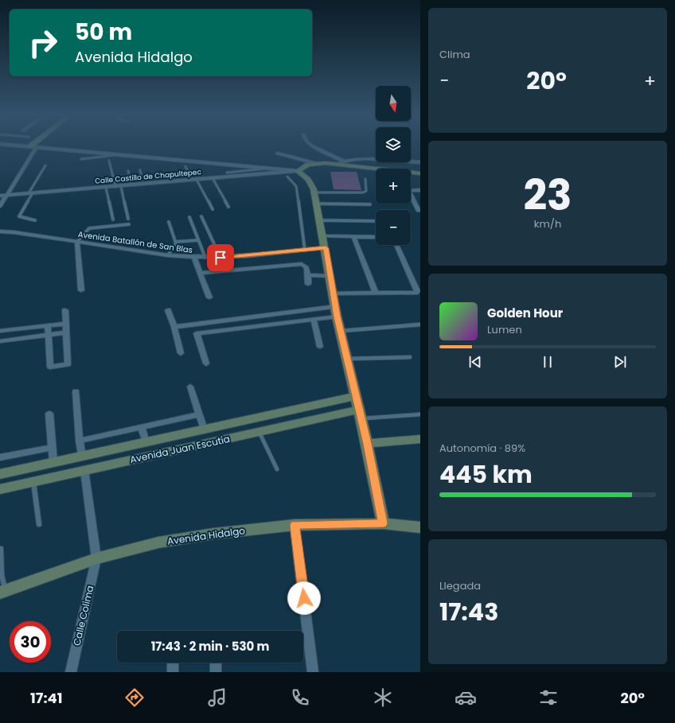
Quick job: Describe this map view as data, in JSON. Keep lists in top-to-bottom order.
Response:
{
  "streets": {
    "main road": ["Avenida Juan Escutia", "Avenida Hidalgo"],
    "street": ["Calle Castillo de Chapultepec", "Avenida Batallón de San Blas", "Calle Colima"]
  },
  "crossings": [
    ["Avenida Hidalgo", "Calle Colima"]
  ],
  "north": "bottom",
  "page": {
    "tile": [
      "Clima",
      ["23", "km/h"],
      ["Autonomía · 89%", "445 km"],
      ["Llegada", "17:43"]
    ],
    "turn": ["50 m", "Avenida Hidalgo"],
    "heat": ["−", "20°", "+"],
    "map_buttons": ["+", "−"],
    "song": ["Golden Hour", "Lumen"],
    "limit": "30",
    "trip": "17:43 · 2 min · 530 m",
    "tabs": ["17:41", "20°"]
  }
}
